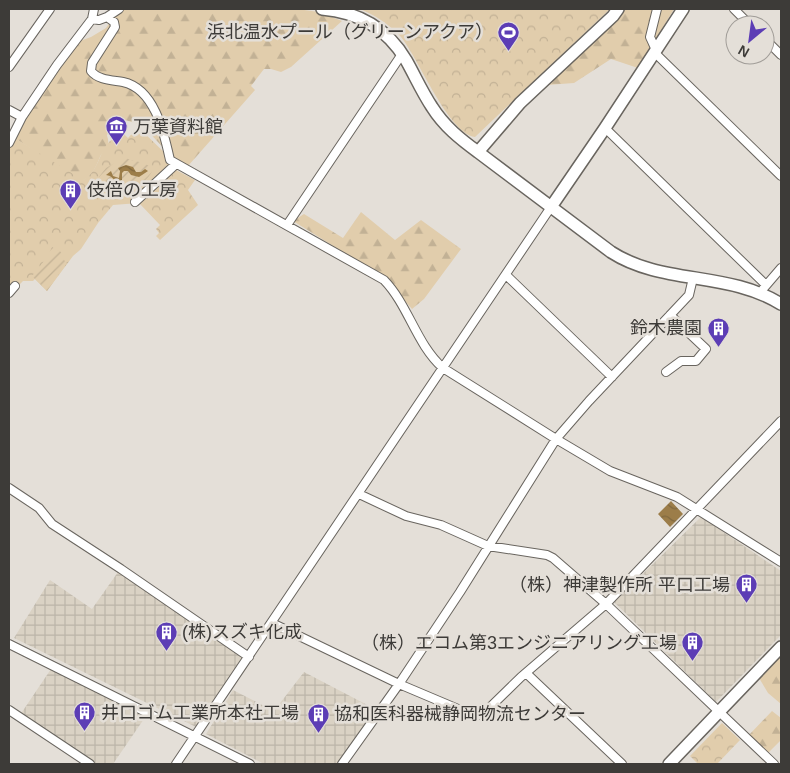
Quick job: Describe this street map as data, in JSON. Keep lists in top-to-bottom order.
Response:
{
  "places": {
    "sports": ["浜北温水プール（グリーンアクア）"],
    "museum": ["万葉資料館"],
    "building": [
      "伎倍の工房",
      "鈴木農園",
      "（株）神津製作所 平口工場",
      "(株)スズキ化成",
      "（株）エコム第3エンジニアリング工場",
      "井口ゴム工業所本社工場",
      "協和医科器械静岡物流センター"
    ]
  },
  "north": "bottom left"
}
